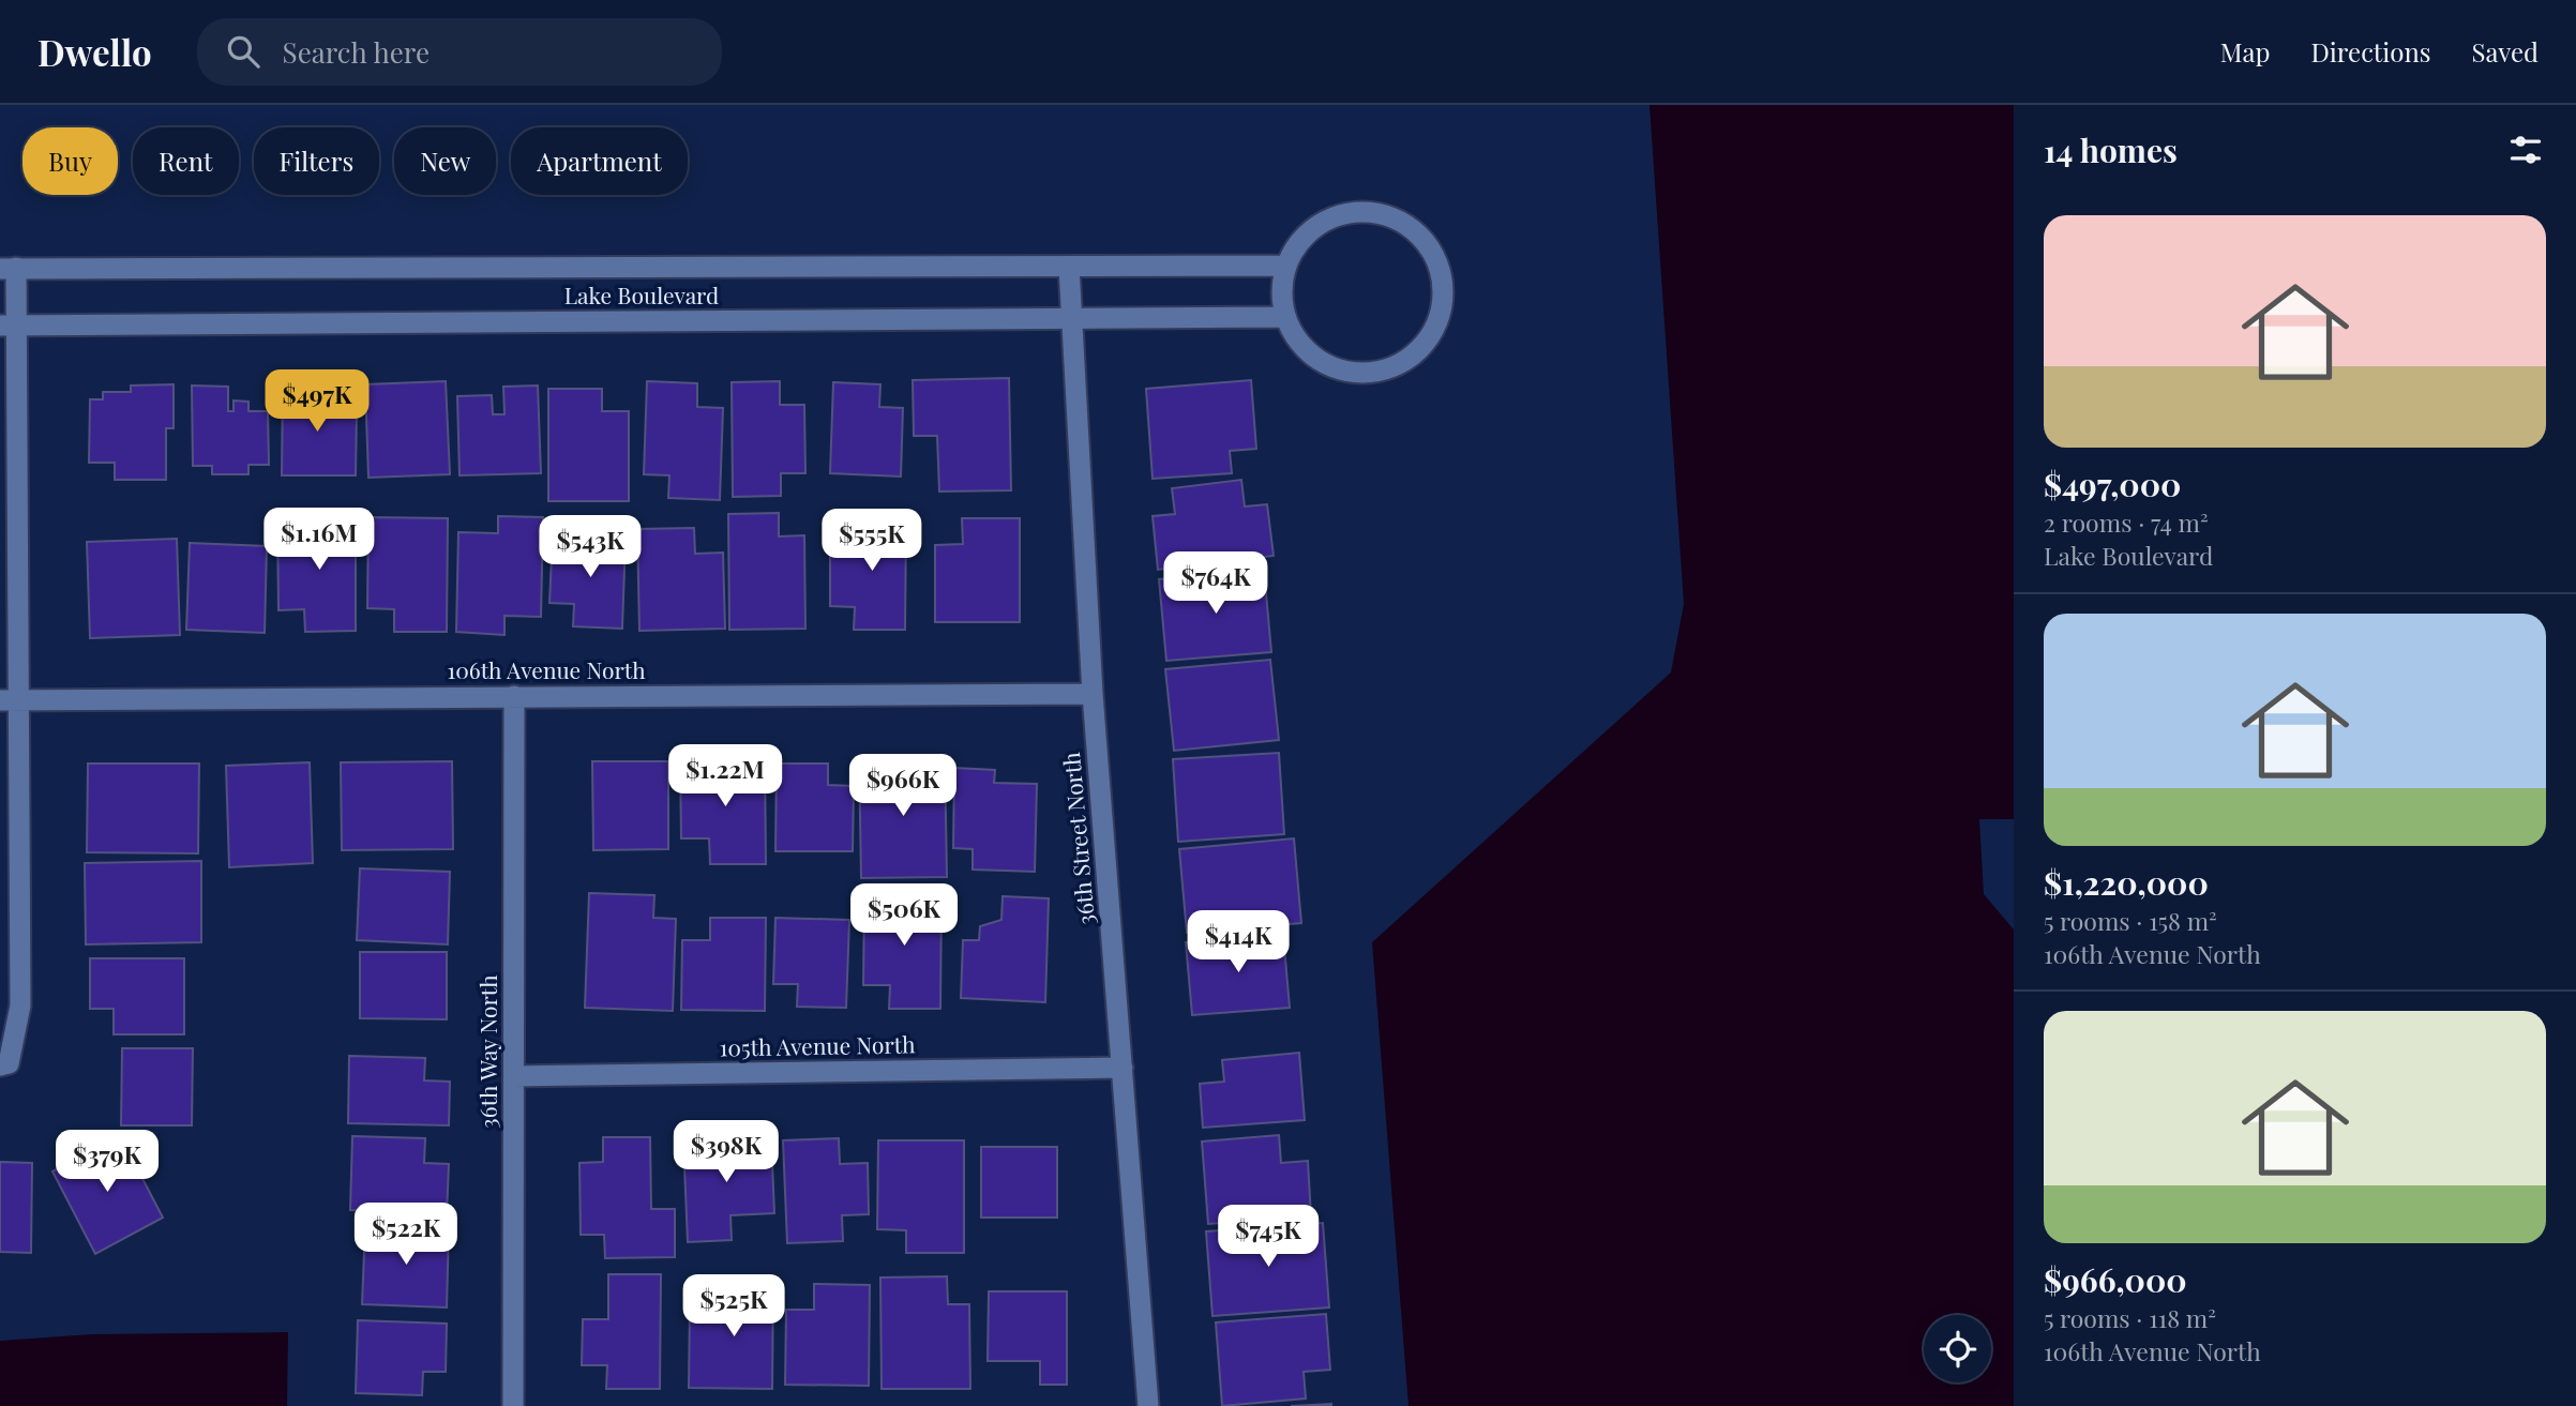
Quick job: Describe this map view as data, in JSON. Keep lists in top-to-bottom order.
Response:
{
  "streets": {
    "street": [
      "Lake Boulevard",
      "106th Avenue North",
      "36th Street North",
      "105th Avenue North",
      "36th Way North"
    ]
  },
  "crossings": [
    ["Lake Boulevard", "36th Street North"],
    ["106th Avenue North", "36th Street North"],
    ["106th Avenue North", "36th Way North"],
    ["36th Street North", "105th Avenue North"],
    ["105th Avenue North", "36th Way North"]
  ],
  "page": {
    "header": "Dwello",
    "search": "Search here",
    "nav": ["Map", "Directions", "Saved"],
    "heading": "14 homes",
    "chip": [
      "Buy",
      "Rent",
      "Filters",
      "New",
      "Apartment"
    ],
    "list": [
      {
        "name": "$497,000",
        "note": "2 rooms · 74 m² · Lake Boulevard"
      },
      {
        "name": "$1,220,000",
        "note": "5 rooms · 158 m² · 106th Avenue North"
      },
      {
        "name": "$966,000",
        "note": "5 rooms · 118 m² · 106th Avenue North"
      }
    ],
    "price": [
      "$497K",
      "$1.16M",
      "$555K",
      "$543K",
      "$764K",
      "$1.22M",
      "$966K",
      "$506K",
      "$414K",
      "$398K",
      "$379K",
      "$522K",
      "$745K",
      "$525K"
    ]
  }
}
